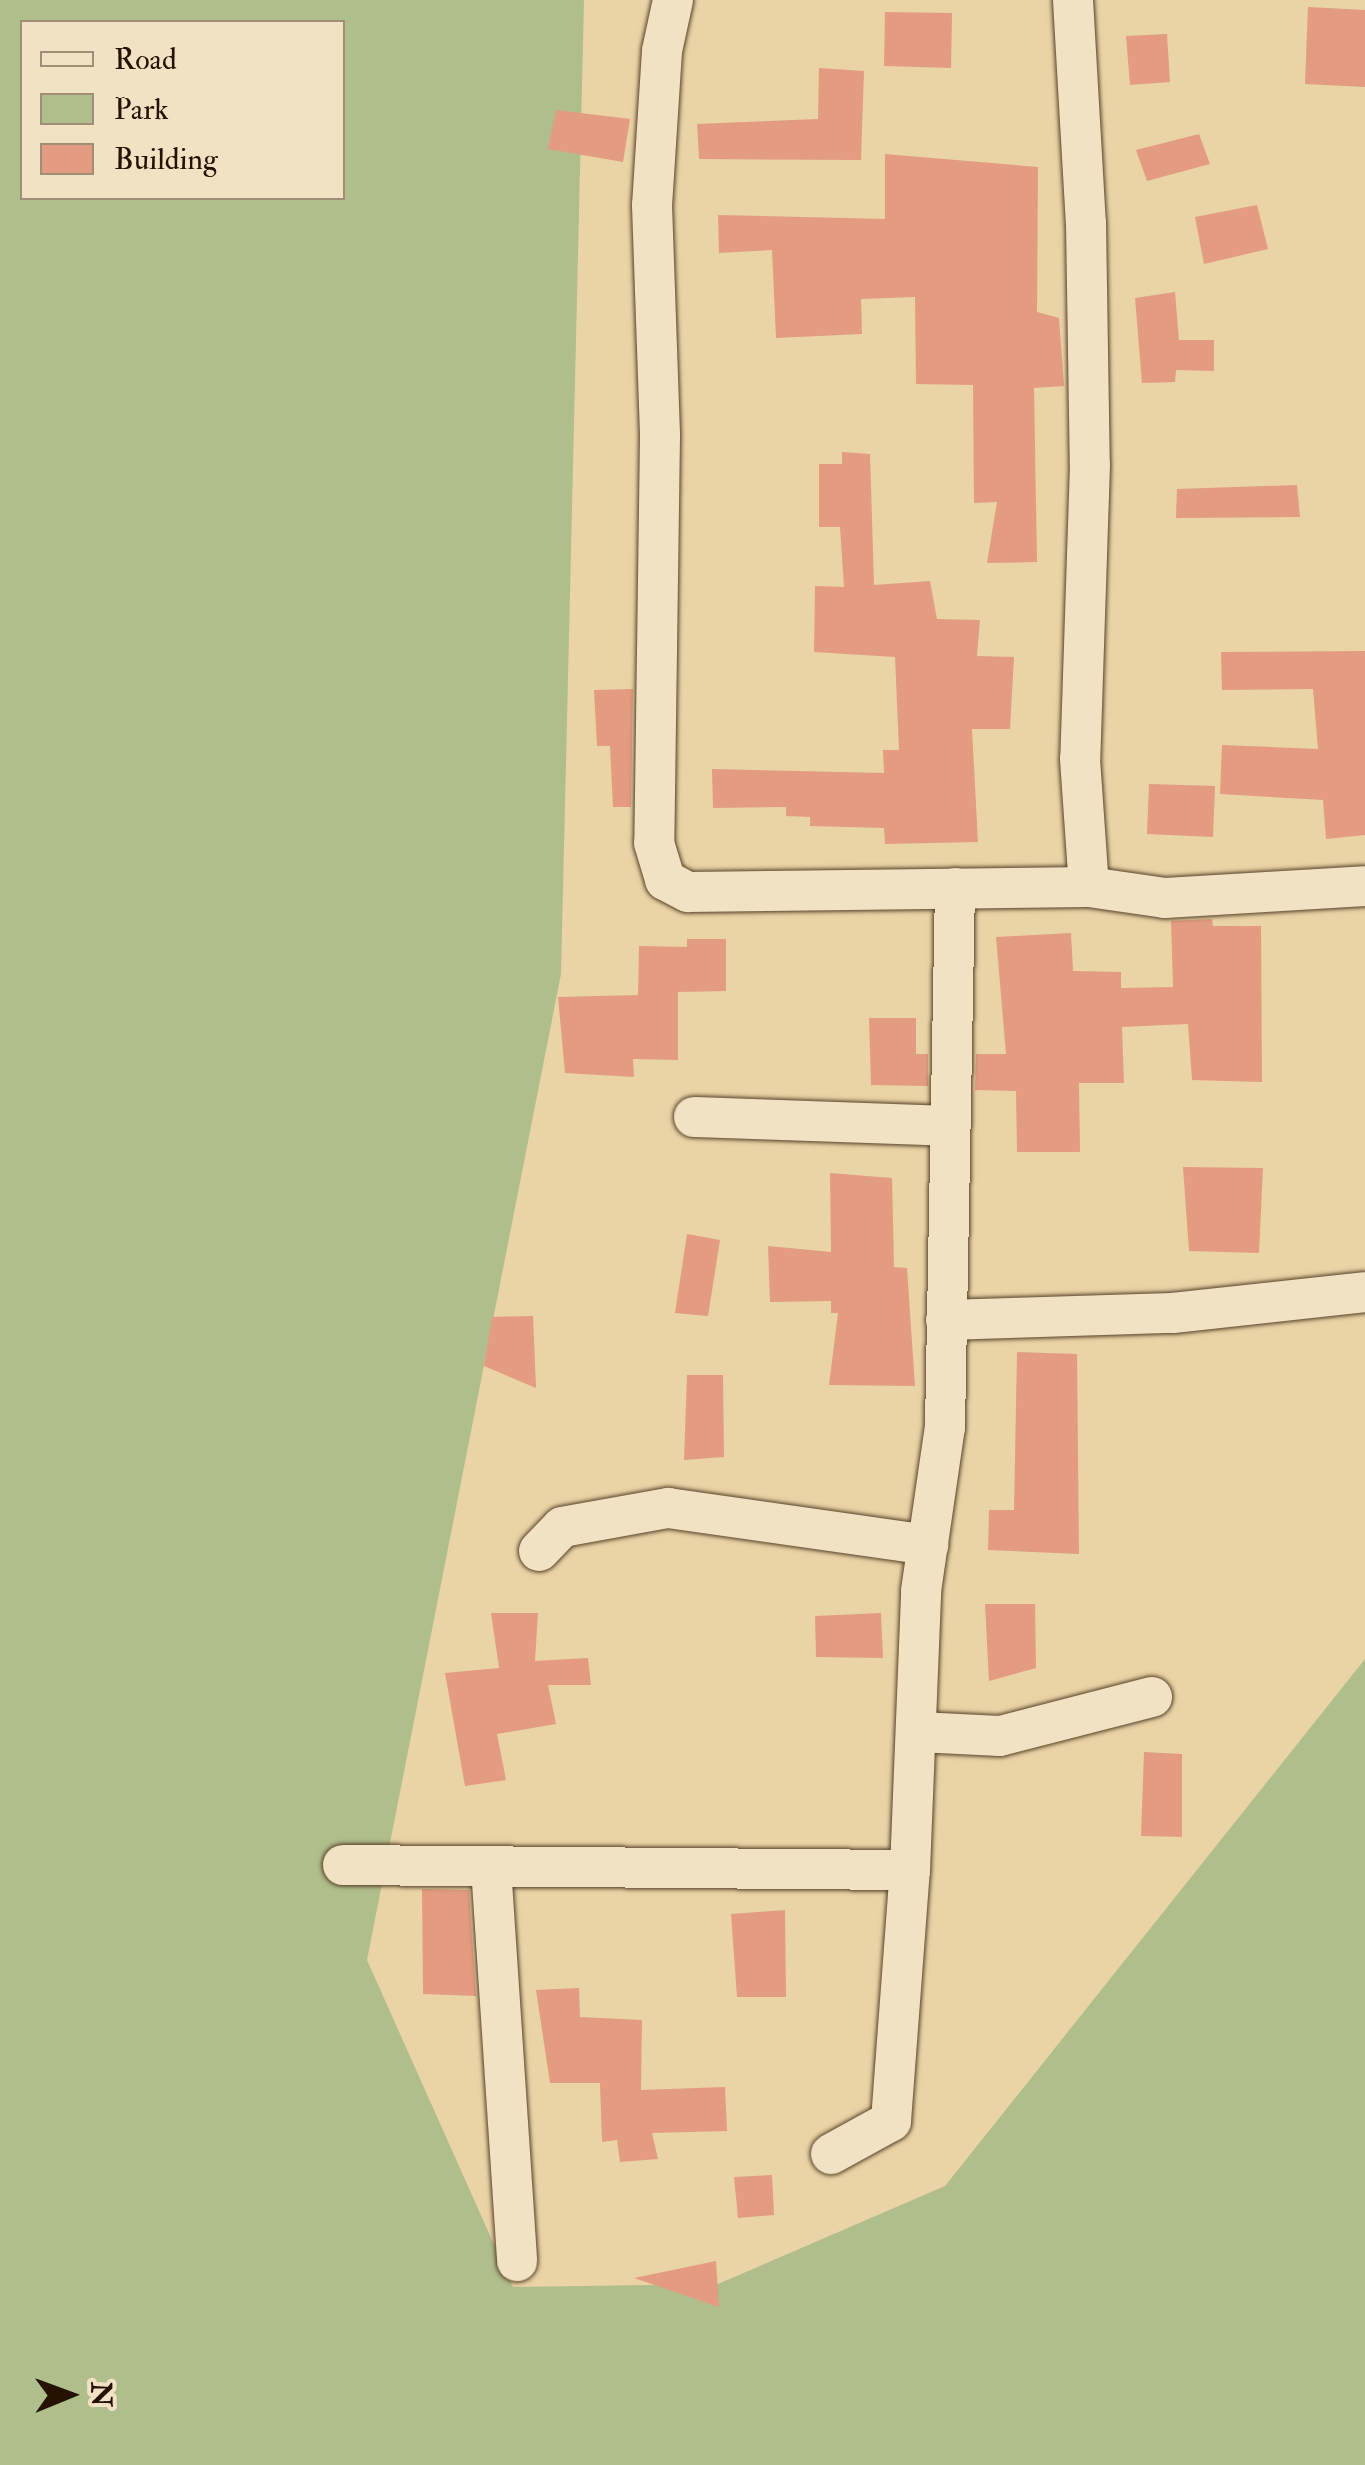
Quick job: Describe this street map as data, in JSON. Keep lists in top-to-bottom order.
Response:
{
  "legend": ["Road", "Park", "Building"],
  "north": "right"
}
